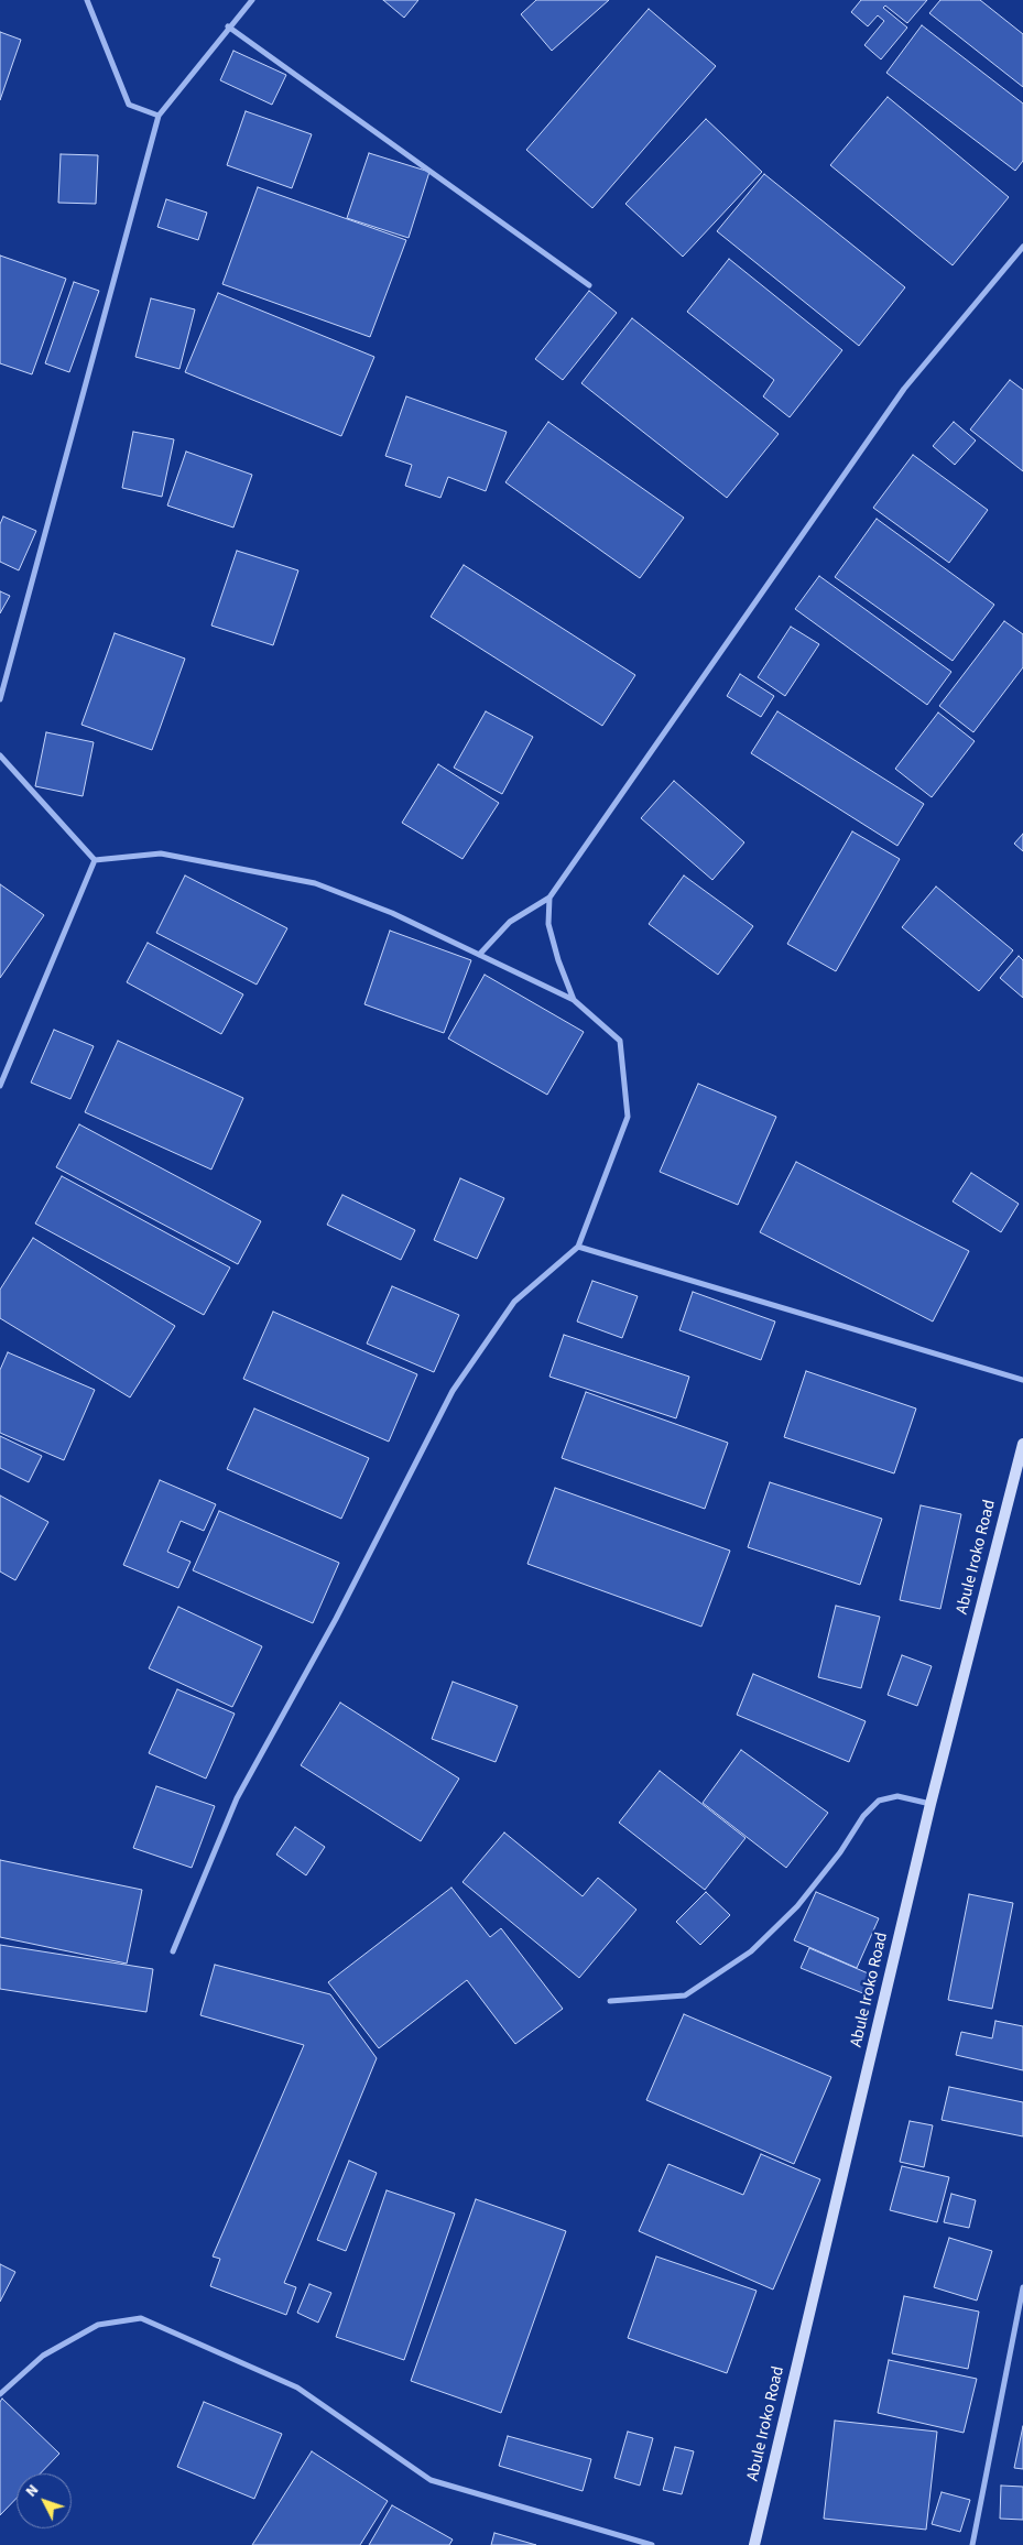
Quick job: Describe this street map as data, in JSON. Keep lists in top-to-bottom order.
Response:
{
  "streets": {
    "street": ["Abule Iroko Road"]
  },
  "north": "top left"
}
